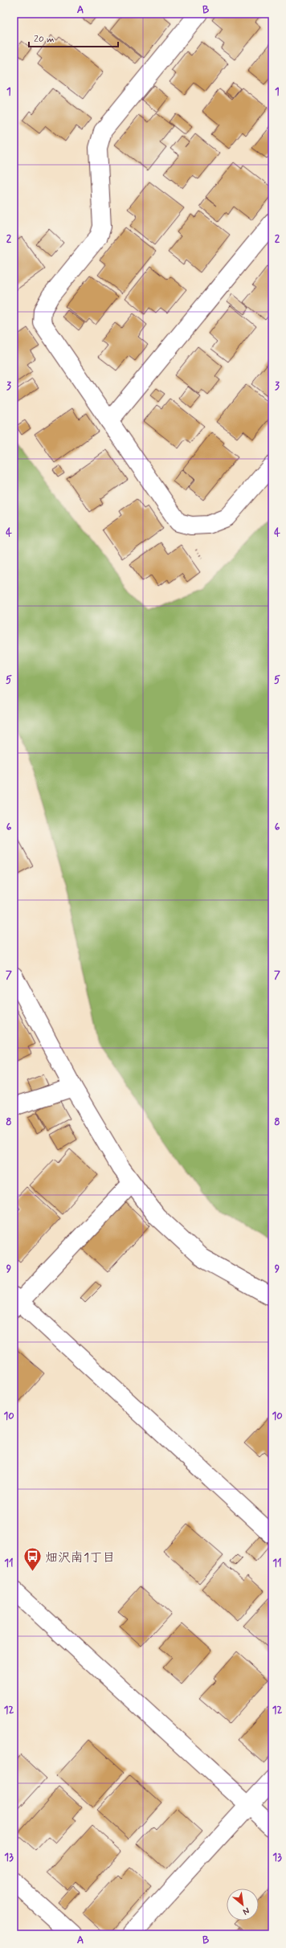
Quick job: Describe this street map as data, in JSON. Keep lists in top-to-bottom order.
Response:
{
  "places": {
    "bus stop": ["畑沢南1丁目"]
  },
  "scale_bar": "20 m",
  "north": "bottom right",
  "grid": {
    "columns": ["A", "B"],
    "rows": [
      "1",
      "2",
      "3",
      "4",
      "5",
      "6",
      "7",
      "8",
      "9",
      "10",
      "11",
      "12",
      "13"
    ]
  }
}
